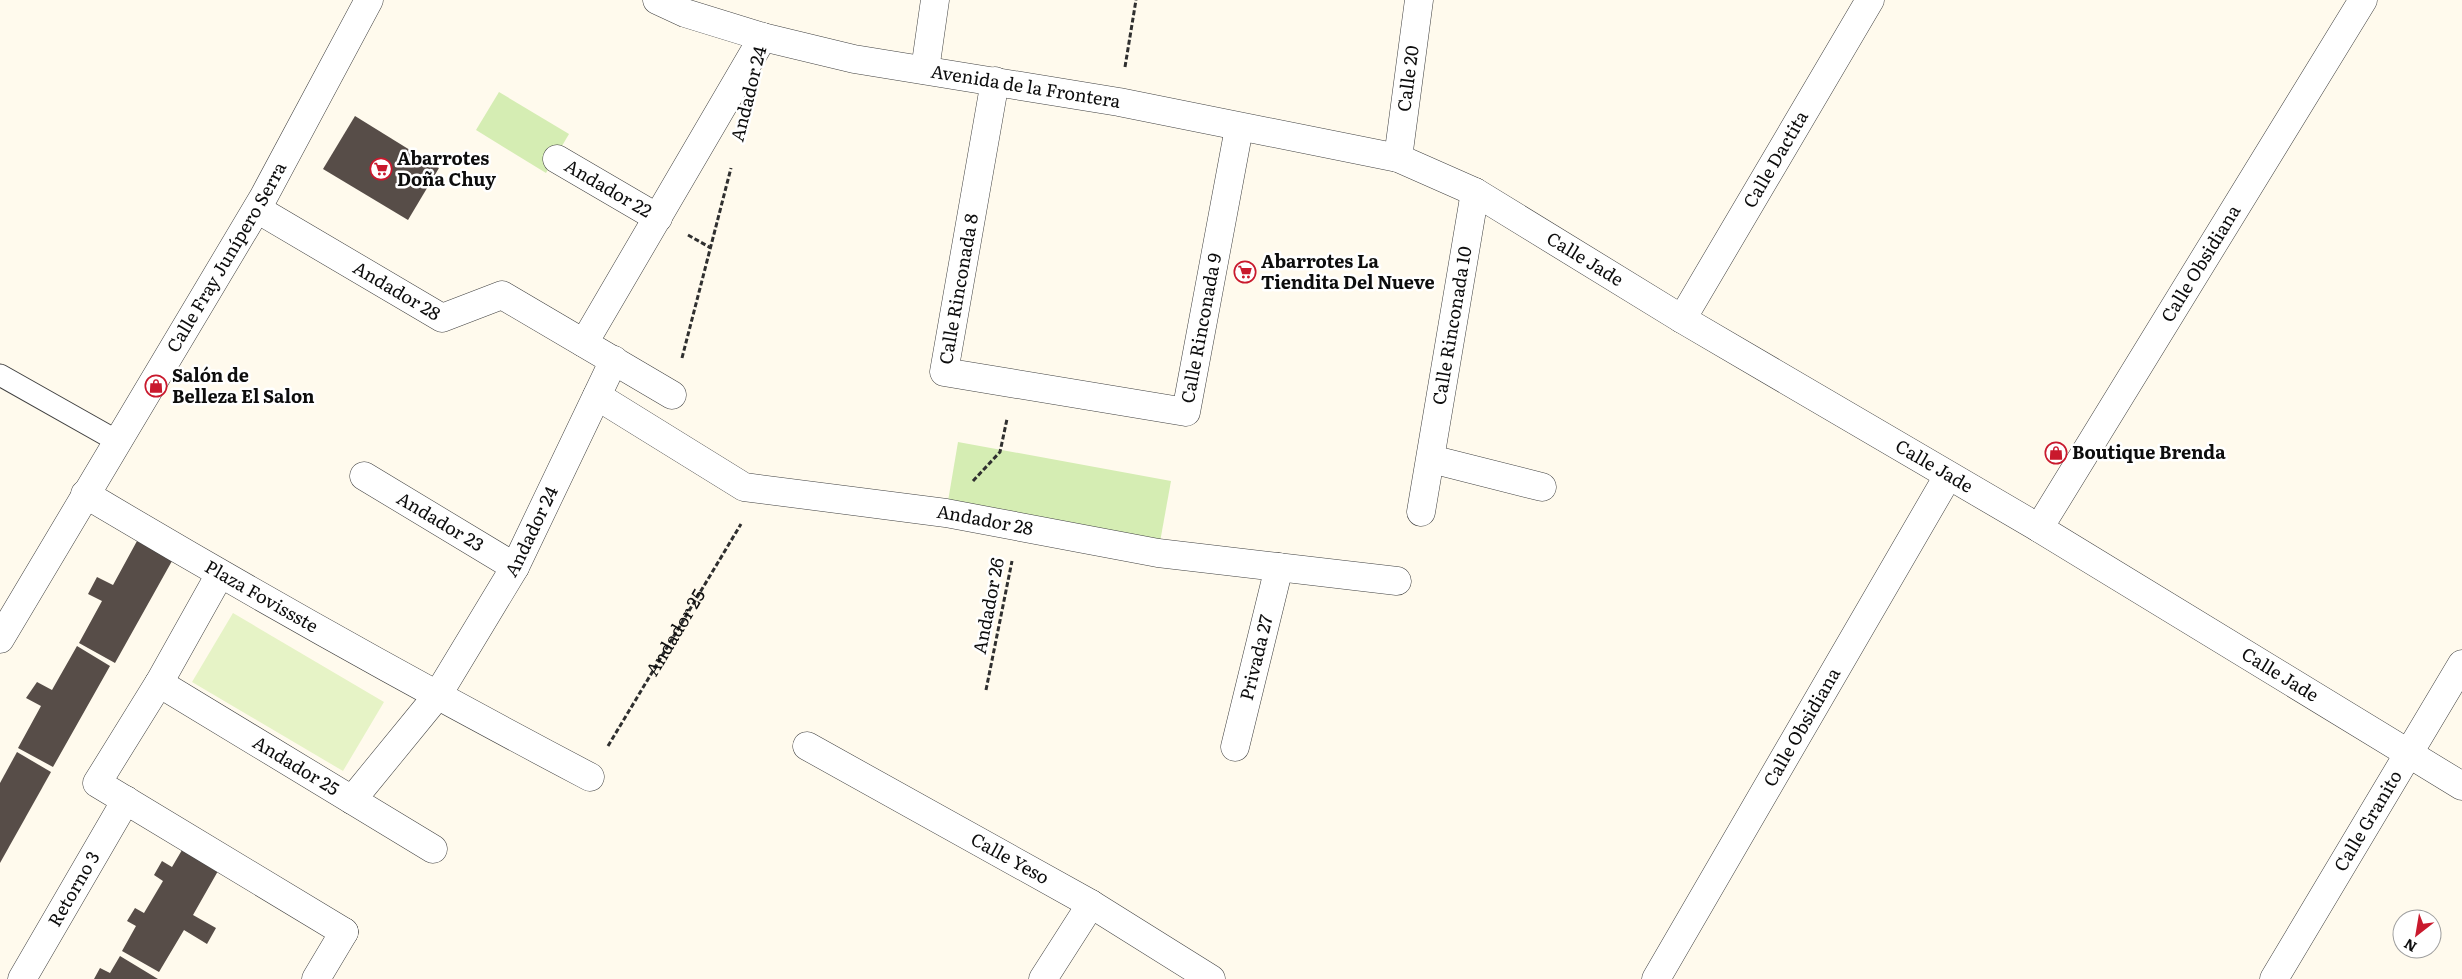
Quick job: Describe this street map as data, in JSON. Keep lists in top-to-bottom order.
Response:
{
  "streets": {
    "street": [
      "Calle 20",
      "Avenida de la Frontera",
      "Andador 24",
      "Calle Dactita",
      "Andador 22",
      "Calle Fray Junípero Serra",
      "Calle Jade",
      "Calle Obsidiana",
      "Andador 28",
      "Calle Rinconada 8",
      "Calle Rinconada 10",
      "Calle Rinconada 9",
      "Andador 23",
      "Plaza Fovissste",
      "Andador 25",
      "Privada 27",
      "Calle Granito",
      "Calle Yeso",
      "Retorno 3"
    ],
    "path": ["Andador 26"]
  },
  "crossings": [
    ["Calle 20", "Avenida de la Frontera"],
    ["Calle 20", "Calle Jade"],
    ["Avenida de la Frontera", "Andador 24"],
    ["Avenida de la Frontera", "Calle Jade"],
    ["Avenida de la Frontera", "Calle Rinconada 8"],
    ["Avenida de la Frontera", "Calle Rinconada 9"],
    ["Andador 24", "Andador 22"],
    ["Andador 24", "Andador 28"],
    ["Andador 24", "Andador 23"],
    ["Andador 24", "Plaza Fovissste"],
    ["Andador 24", "Andador 25"],
    ["Calle Dactita", "Calle Jade"],
    ["Calle Fray Junípero Serra", "Andador 28"],
    ["Calle Fray Junípero Serra", "Plaza Fovissste"],
    ["Calle Jade", "Calle Obsidiana"],
    ["Calle Jade", "Calle Rinconada 10"],
    ["Calle Jade", "Calle Granito"],
    ["Andador 28", "Andador 26"],
    ["Andador 28", "Andador 25"],
    ["Andador 28", "Privada 27"],
    ["Calle Rinconada 8", "Calle Rinconada 9"],
    ["Plaza Fovissste", "Andador 25"]
  ],
  "places": {
    "supermarket": ["Abarrotes Doña Chuy", "Abarrotes La Tiendita Del Nueve"],
    "shop": ["Salón de Belleza El Salon", "Boutique Brenda"]
  },
  "north": "bottom left"
}
